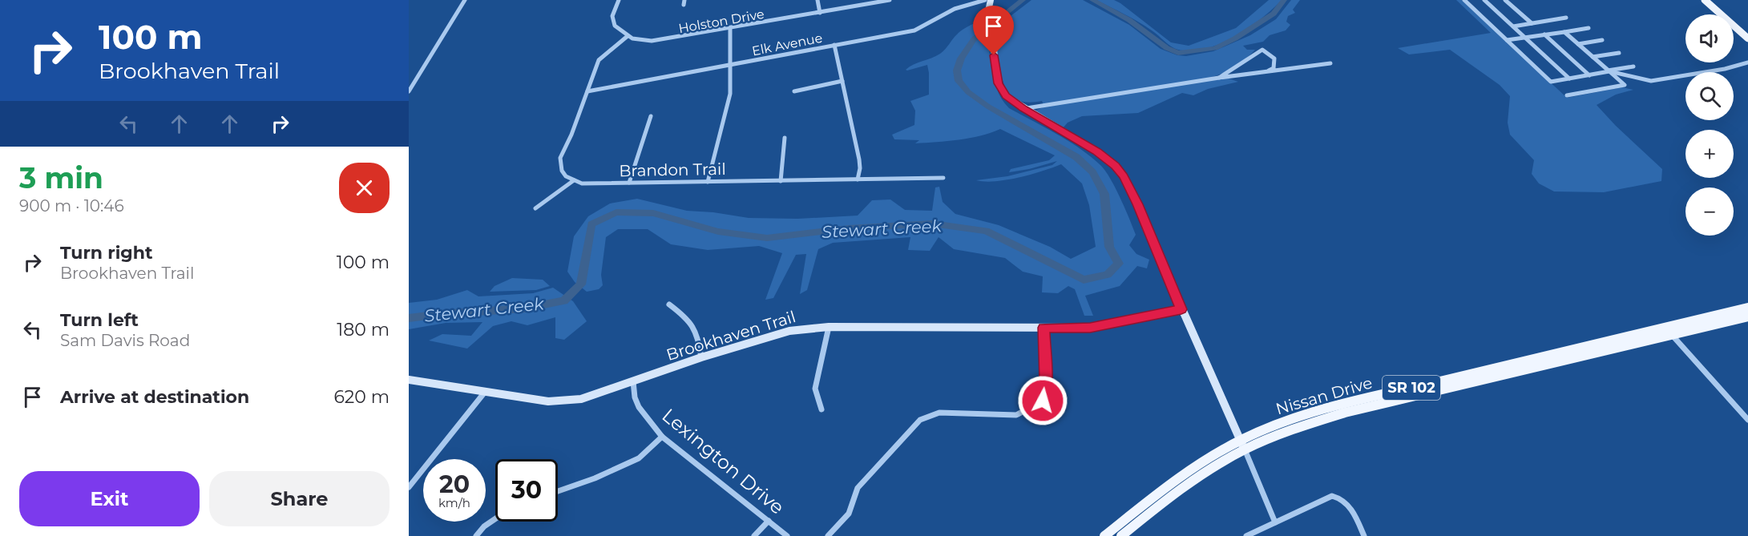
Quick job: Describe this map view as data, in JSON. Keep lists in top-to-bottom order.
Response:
{
  "streets": {
    "main road": ["SR 102", "Nissan Drive"],
    "street": [
      "Holston Drive",
      "Elk Avenue",
      "Brandon Trail",
      "Brookhaven Trail",
      "Lexington Drive"
    ]
  },
  "crossings": [
    ["Brookhaven Trail", "Lexington Drive"]
  ],
  "water": ["Stewart Creek"],
  "page": {
    "turn": ["100 m", "Brookhaven Trail"],
    "map_buttons": ["+", "−"],
    "heading": ["3 min", "900 m · 10:46"],
    "list": [
      {
        "name": "Turn right",
        "note": "Brookhaven Trail",
        "value": "100 m"
      },
      {
        "name": "Turn left",
        "note": "Sam Davis Road",
        "value": "180 m"
      },
      {
        "name": "Arrive at destination",
        "value": "620 m"
      }
    ],
    "speed": "20 km/h",
    "limit": "30",
    "buttons": ["Exit", "Share"]
  }
}
